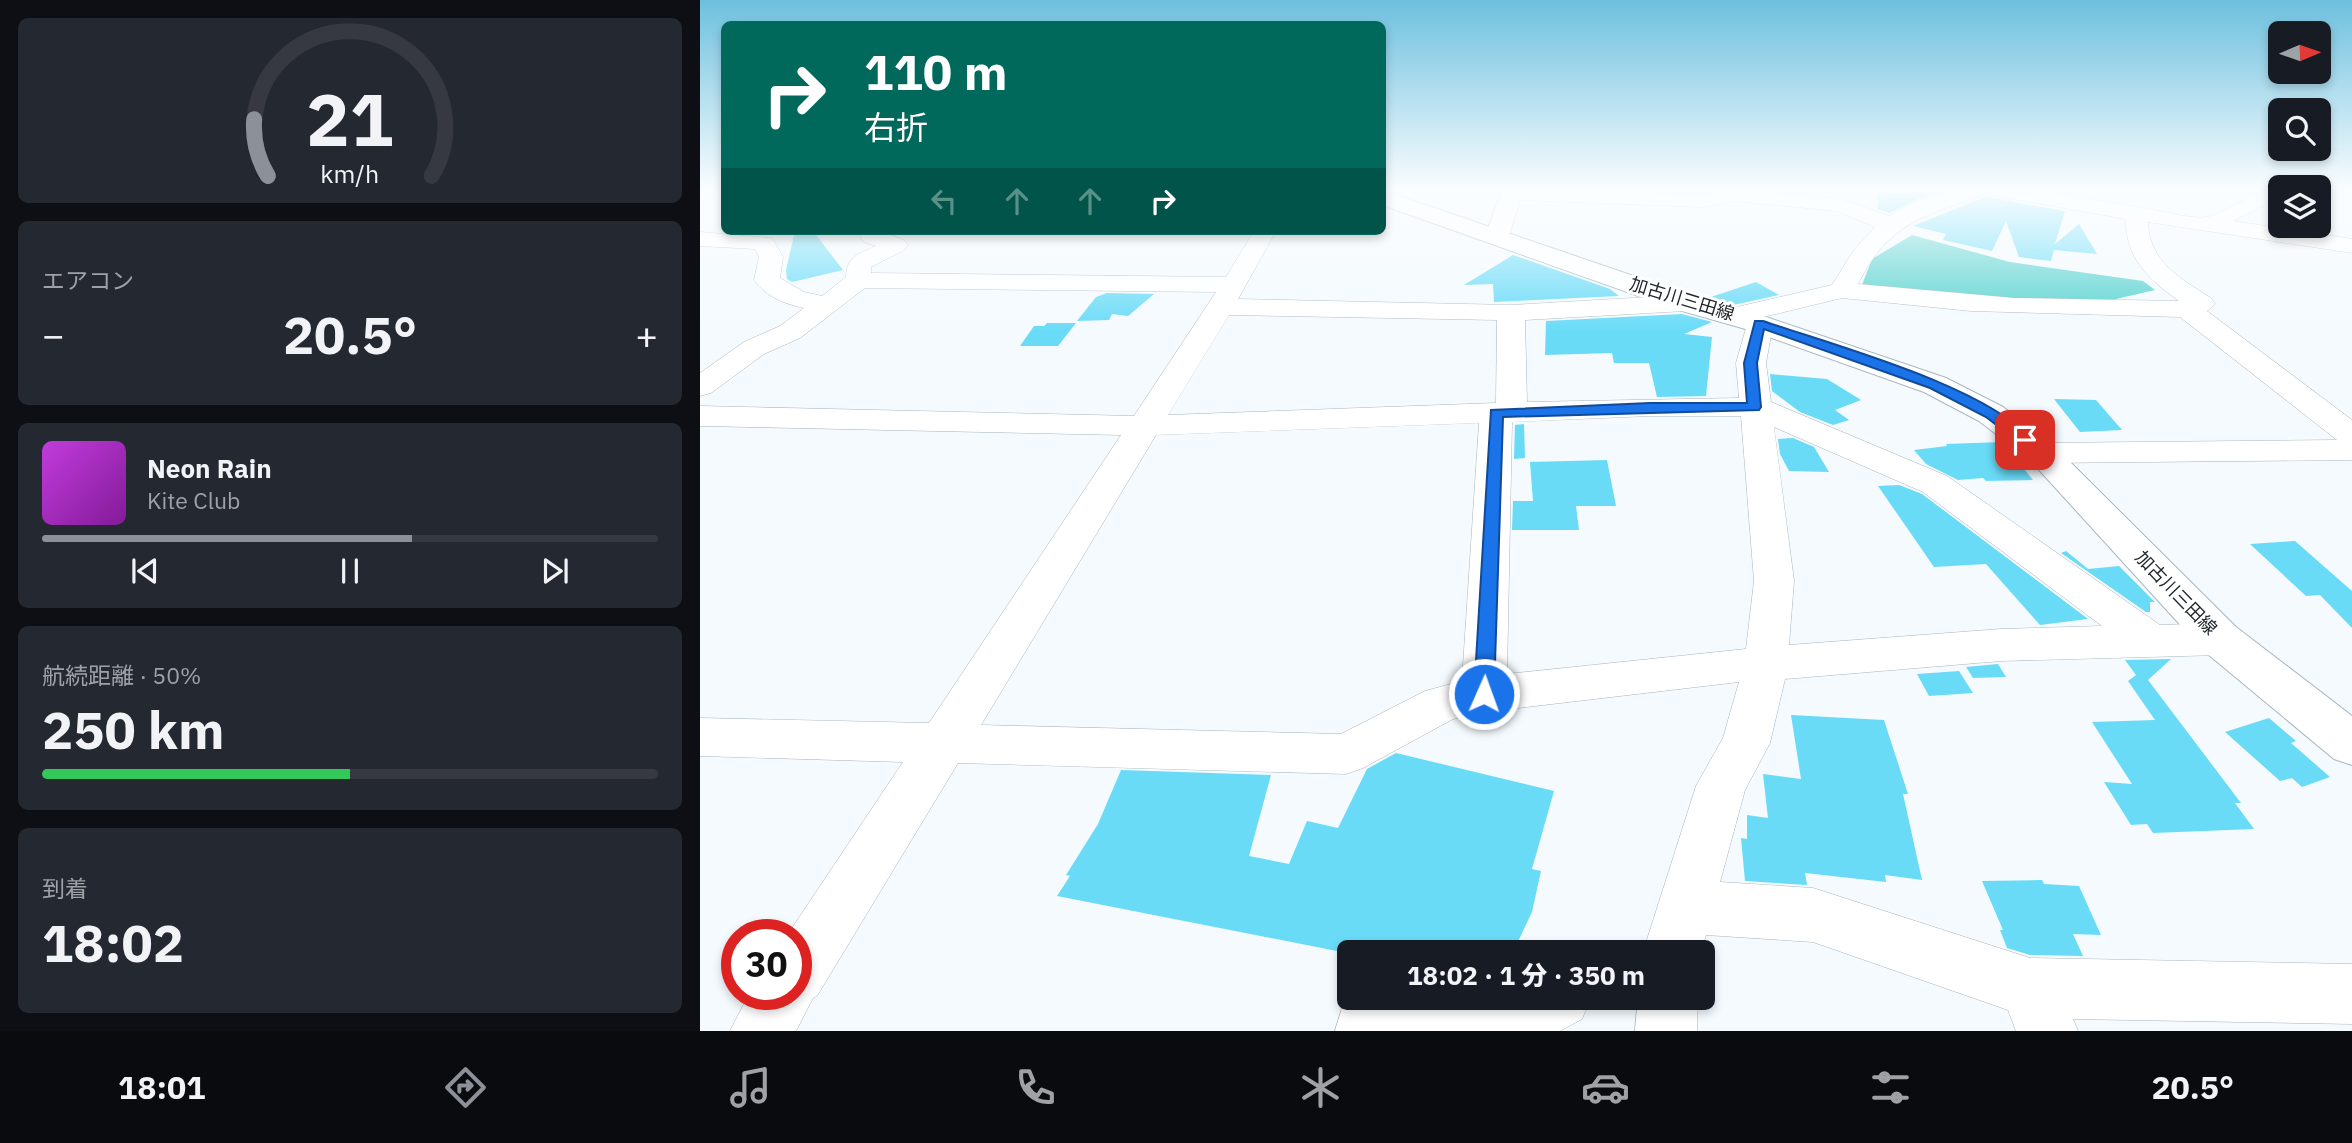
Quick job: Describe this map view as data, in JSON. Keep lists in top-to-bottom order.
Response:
{
  "streets": {
    "main road": ["加古川三田線"]
  },
  "north": "right",
  "page": {
    "turn": ["110 m", "右折"],
    "tile": [
      "エアコン",
      ["航続距離 · 50%", "250 km"],
      ["到着", "18:02"]
    ],
    "heat": ["−", "20.5°", "+"],
    "song": ["Neon Rain", "Kite Club"],
    "limit": "30",
    "trip": "18:02 · 1 分 · 350 m",
    "tabs": ["18:01", "20.5°"],
    "gauge": ["21", "km/h"]
  }
}
